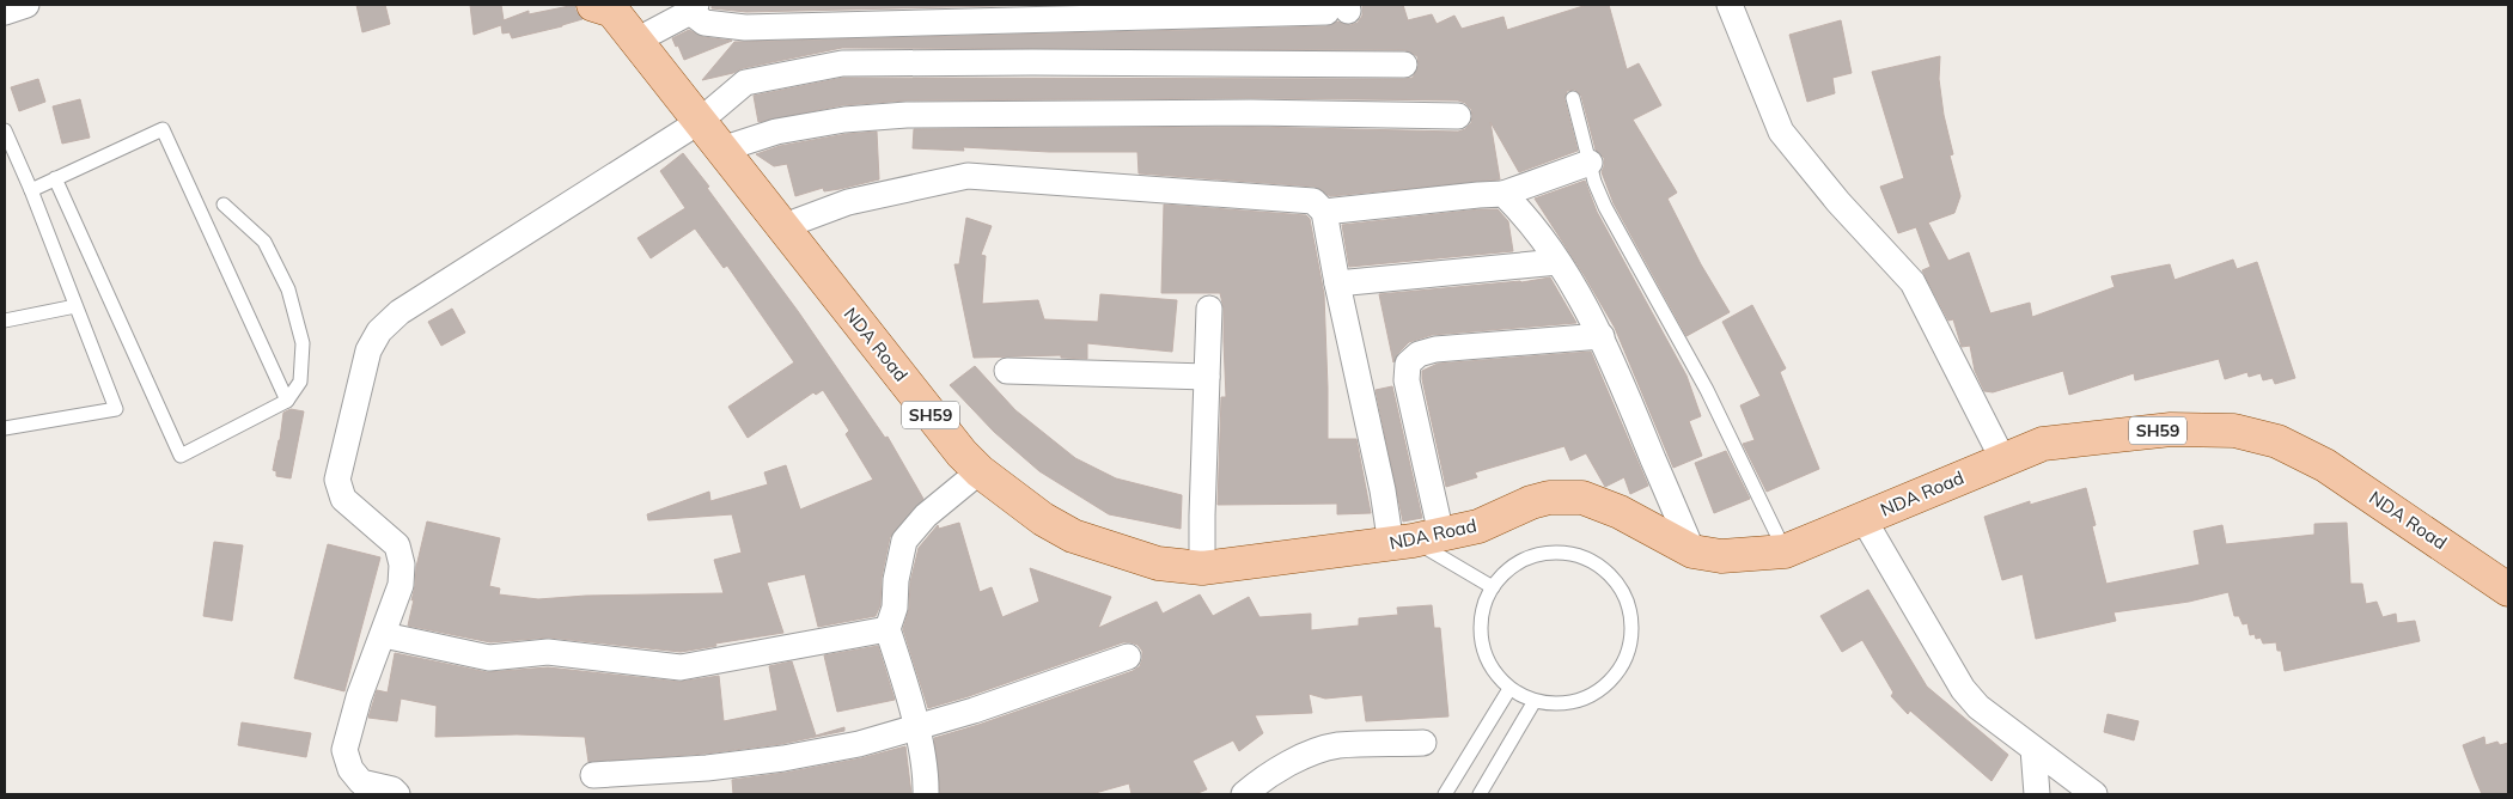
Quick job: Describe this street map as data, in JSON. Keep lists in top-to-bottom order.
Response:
{
  "streets": {
    "main road": ["NDA Road", "SH59"]
  }
}
